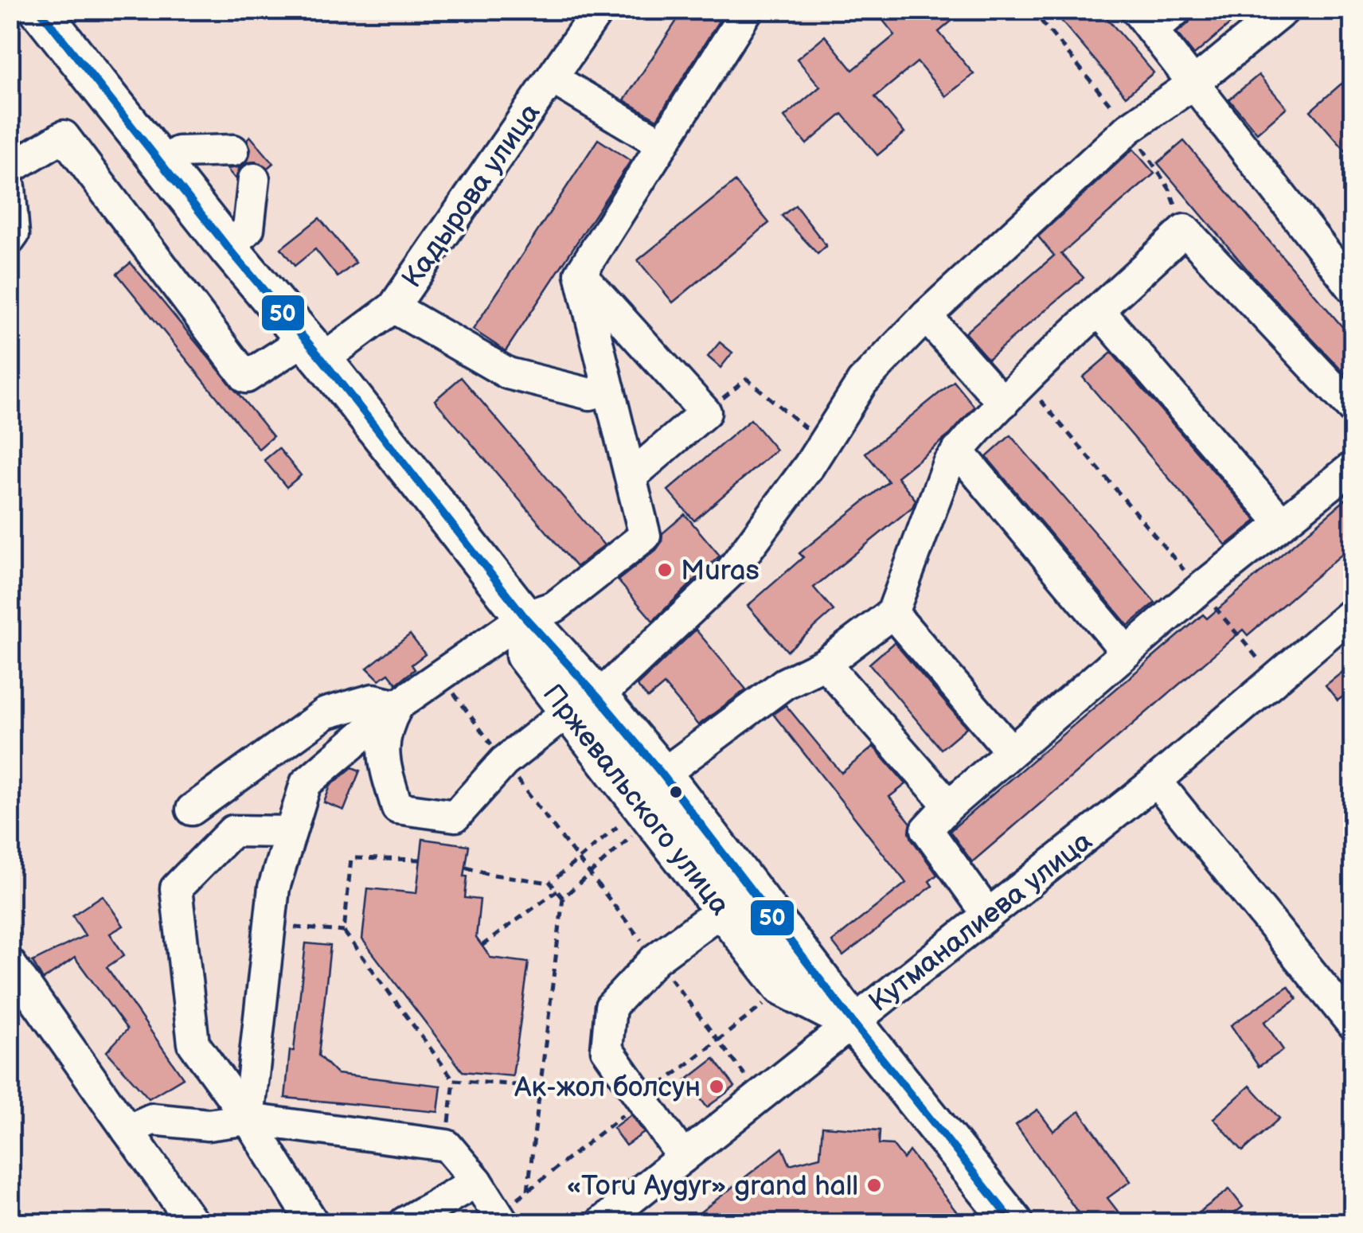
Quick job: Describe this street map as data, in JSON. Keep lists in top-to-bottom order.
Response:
{
  "streets": {
    "main road": ["Пржевальского улица"],
    "street": ["Кадырова улица", "Кутманалиева улица"]
  },
  "crossings": [
    ["Кадырова улица", "Пржевальского улица"],
    ["Пржевальского улица", "Кутманалиева улица"]
  ],
  "places": ["Muras", "Ак-жол болсун", "«Toru Aygyr» grand hall"],
  "lines": ["transit line 50"]
}
